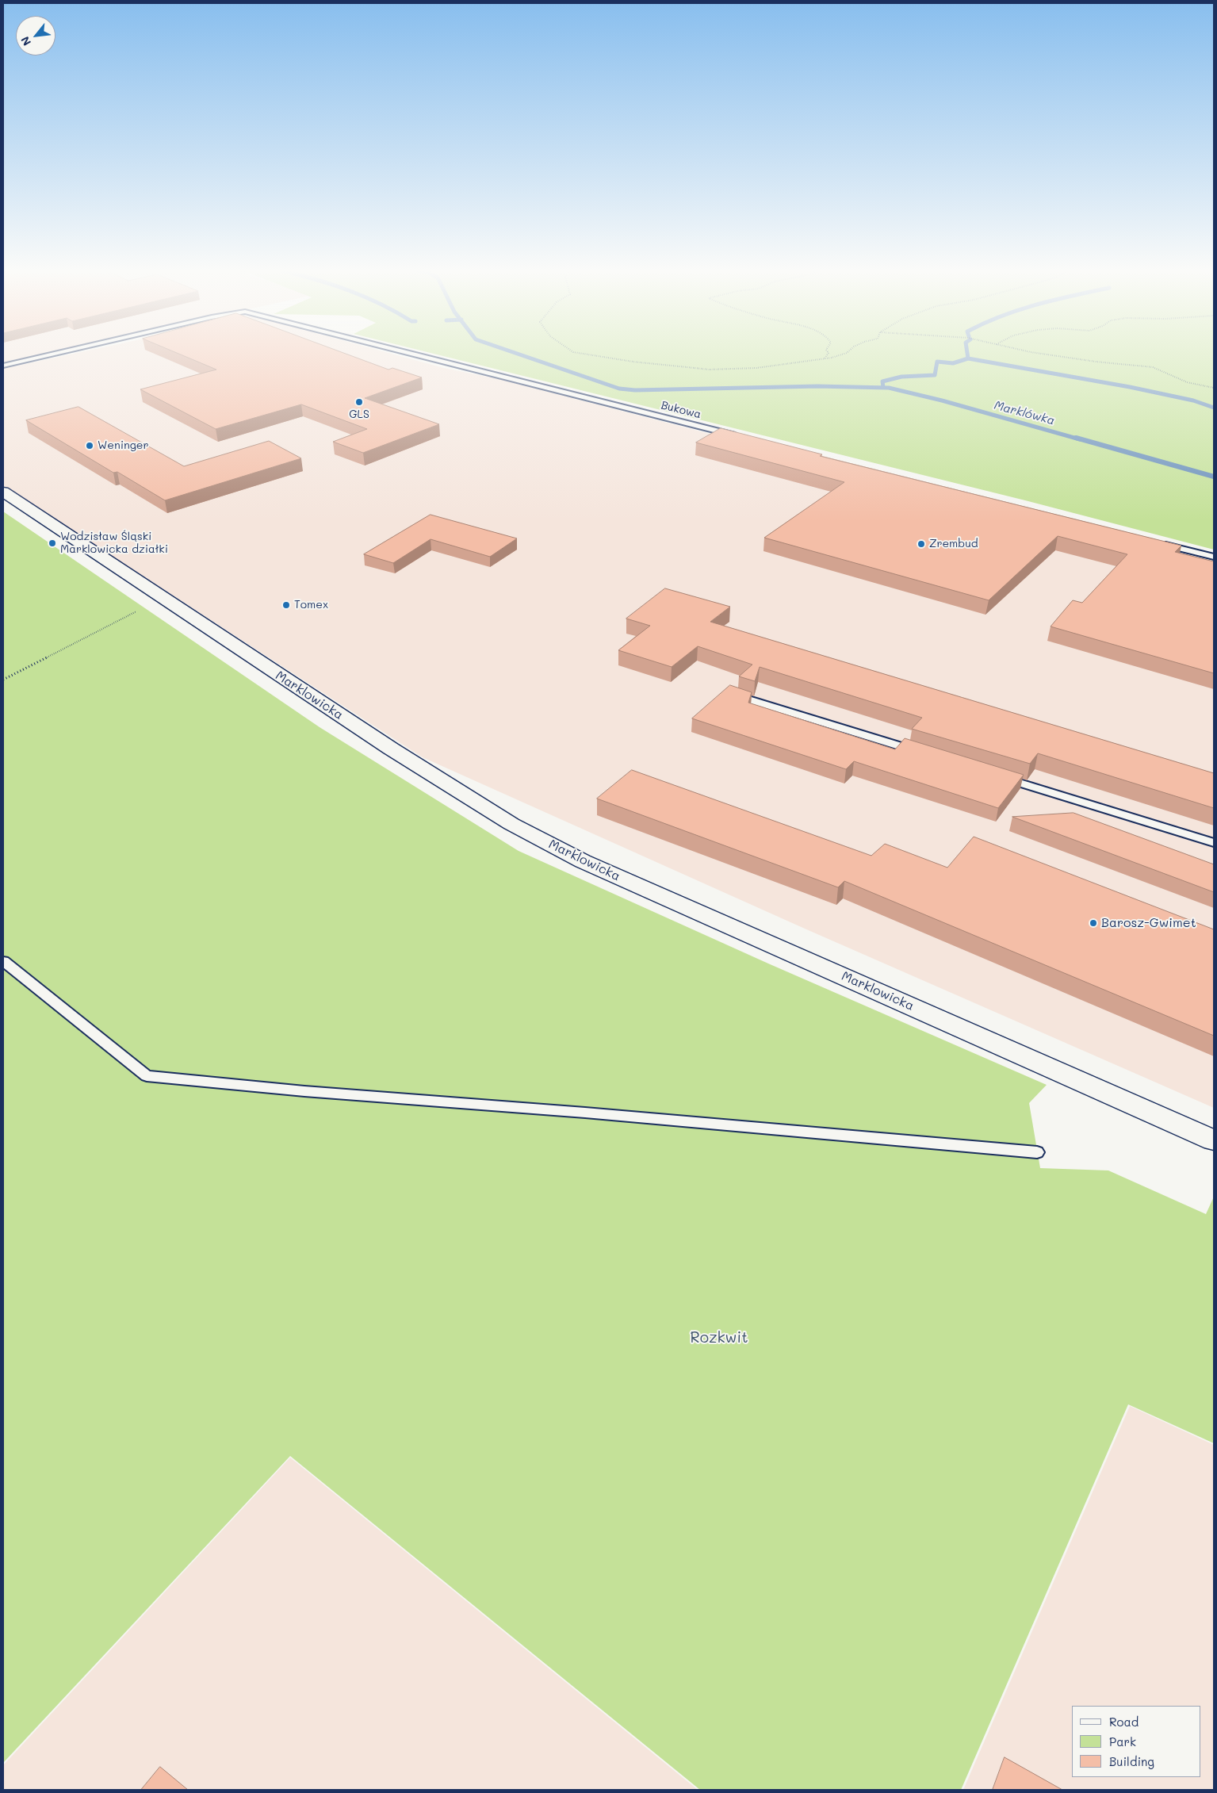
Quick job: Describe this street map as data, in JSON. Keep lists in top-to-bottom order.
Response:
{
  "streets": {
    "main road": ["Marklowicka"],
    "lane": ["Bukowa"]
  },
  "water": ["Marklówka"],
  "parks": ["Rozkwit"],
  "places": [
    "GLS",
    "Weninger",
    "Wodzisław Śląski Marklowicka działki",
    "Zrembud",
    "Tomex",
    "Barosz-Gwimet"
  ],
  "legend": ["Road", "Park", "Building"],
  "north": "bottom left"
}
